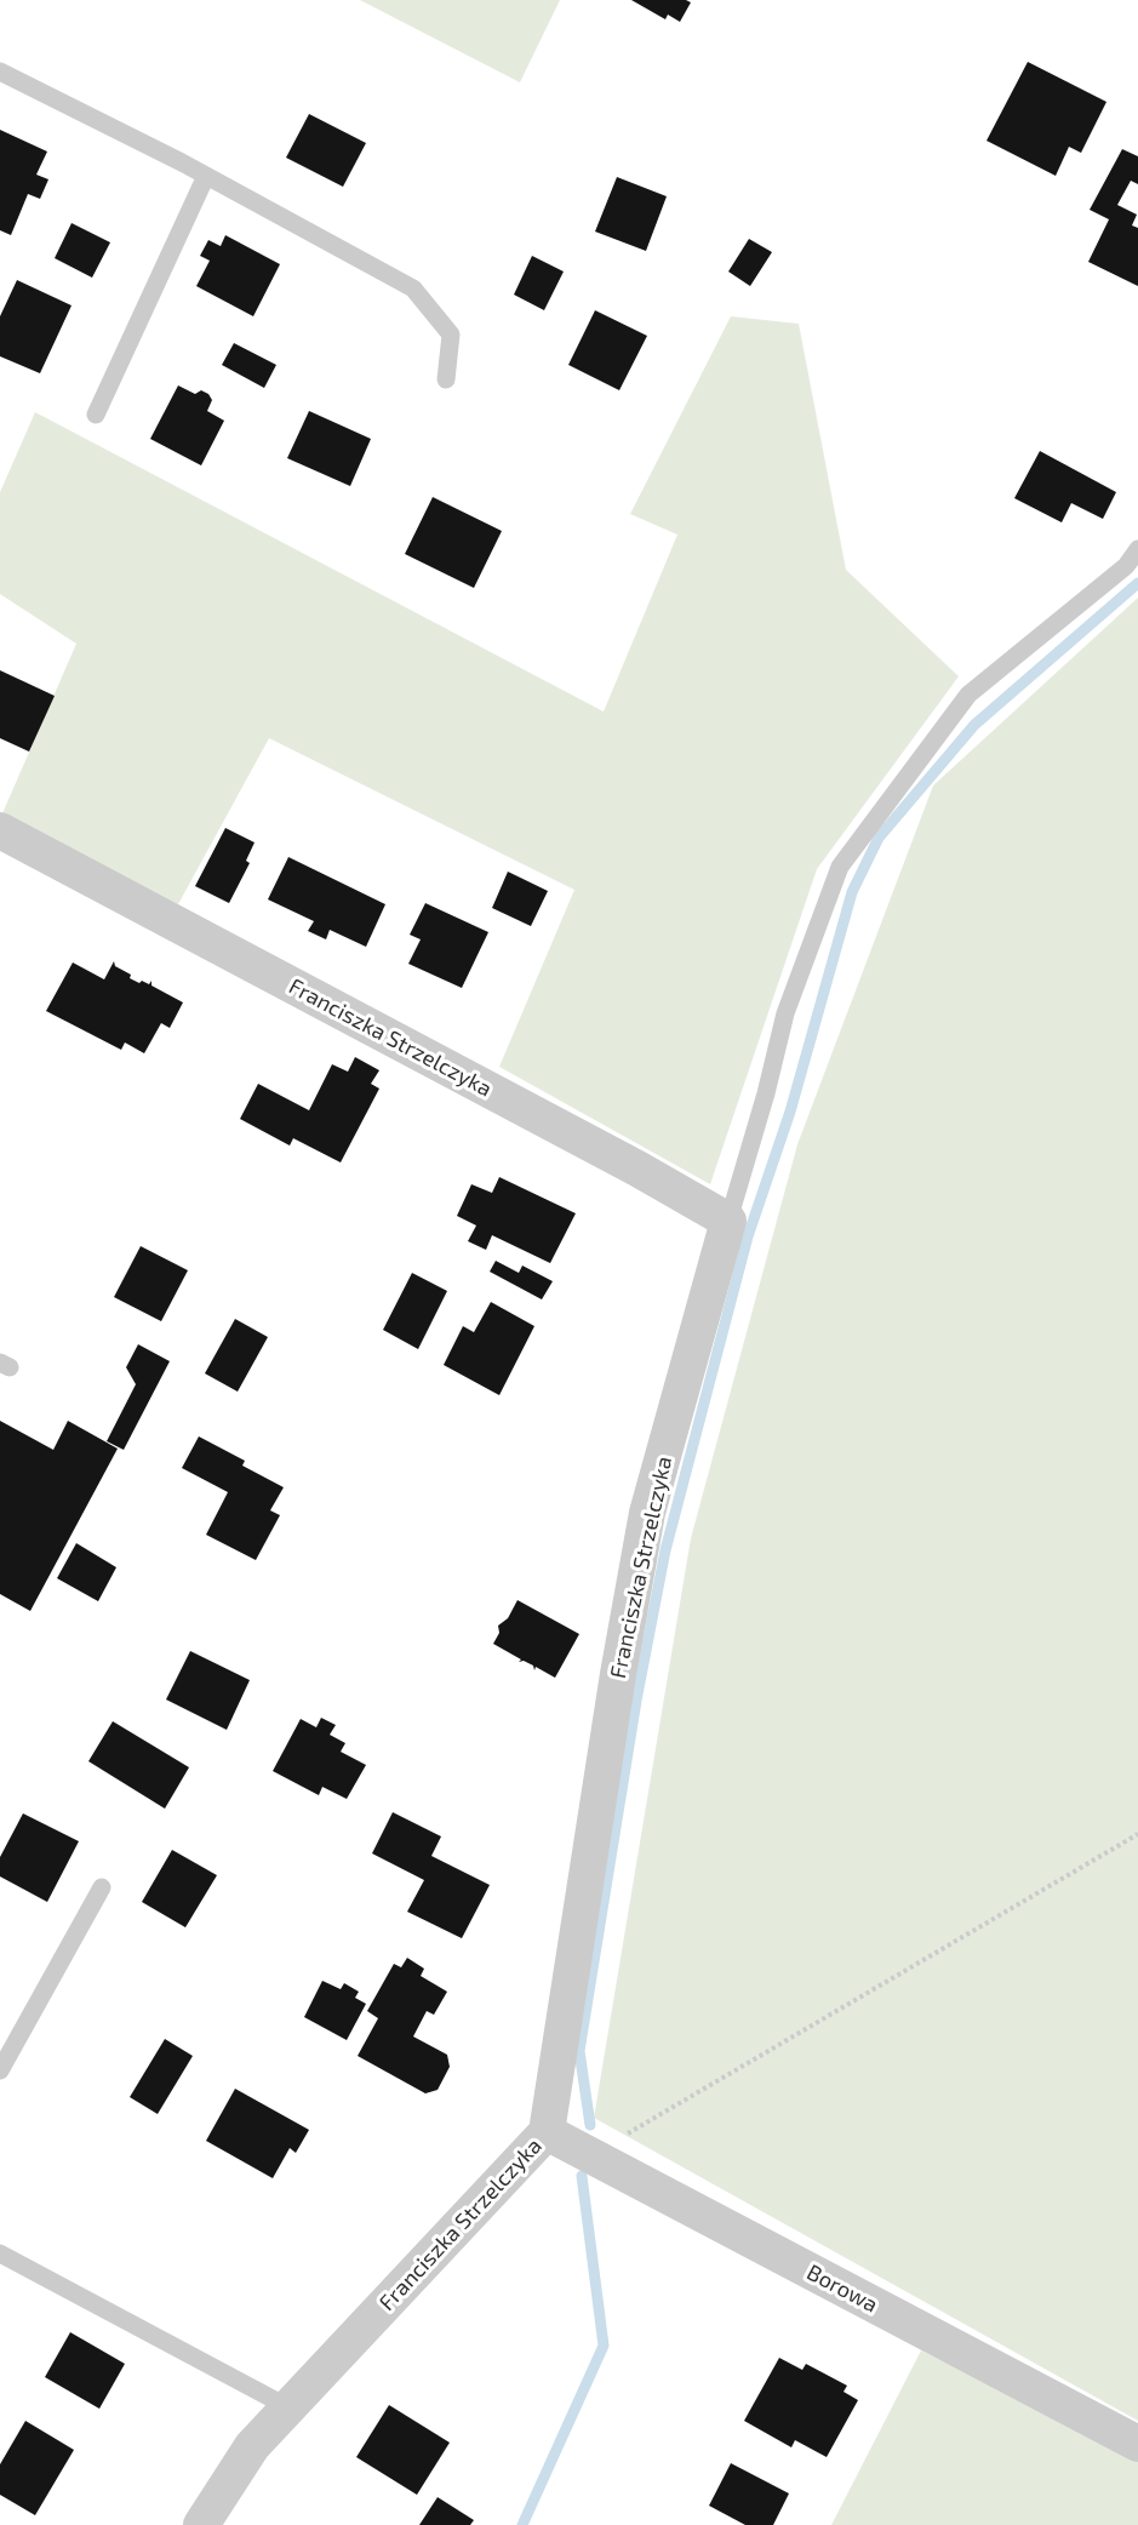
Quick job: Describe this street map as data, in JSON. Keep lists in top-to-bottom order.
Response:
{
  "streets": {
    "street": ["Franciszka Strzelczyka", "Borowa"]
  },
  "crossings": [
    ["Franciszka Strzelczyka", "Borowa"]
  ]
}
